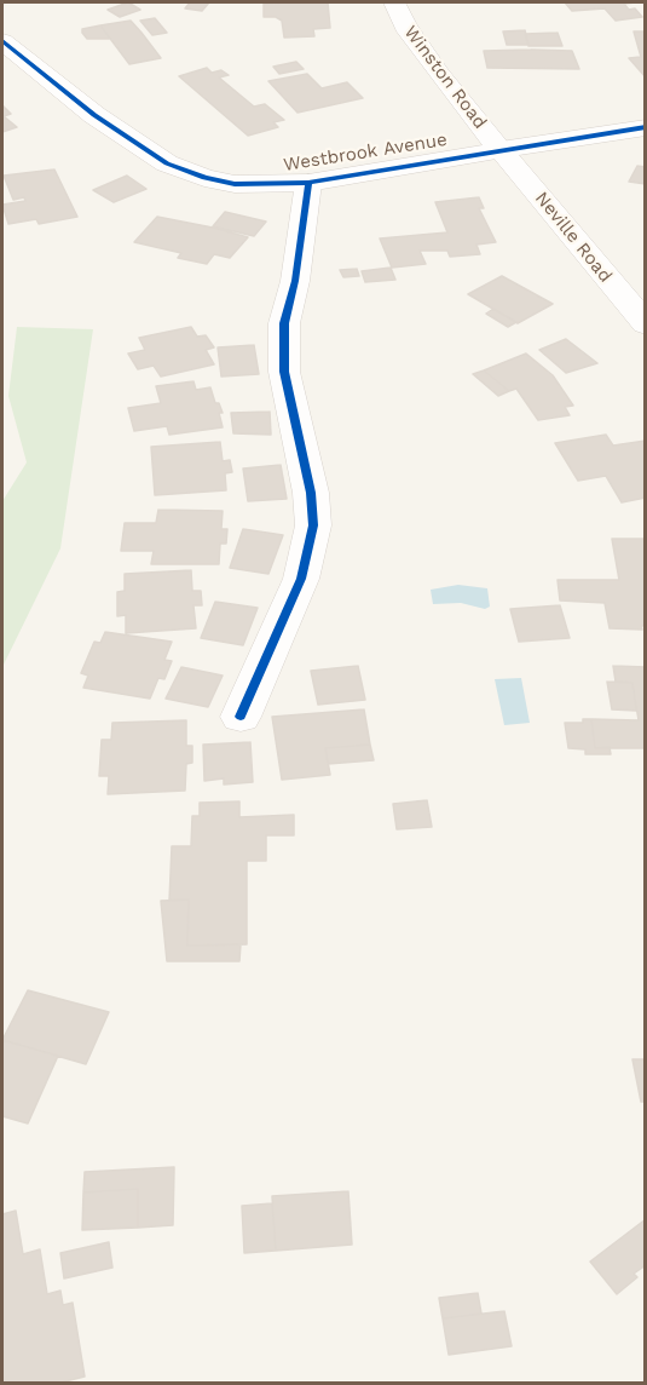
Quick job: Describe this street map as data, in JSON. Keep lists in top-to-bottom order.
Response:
{
  "streets": {
    "street": ["Winston Road", "Westbrook Avenue", "Neville Road"]
  },
  "crossings": [
    ["Winston Road", "Westbrook Avenue"],
    ["Winston Road", "Neville Road"],
    ["Westbrook Avenue", "Neville Road"]
  ]
}
